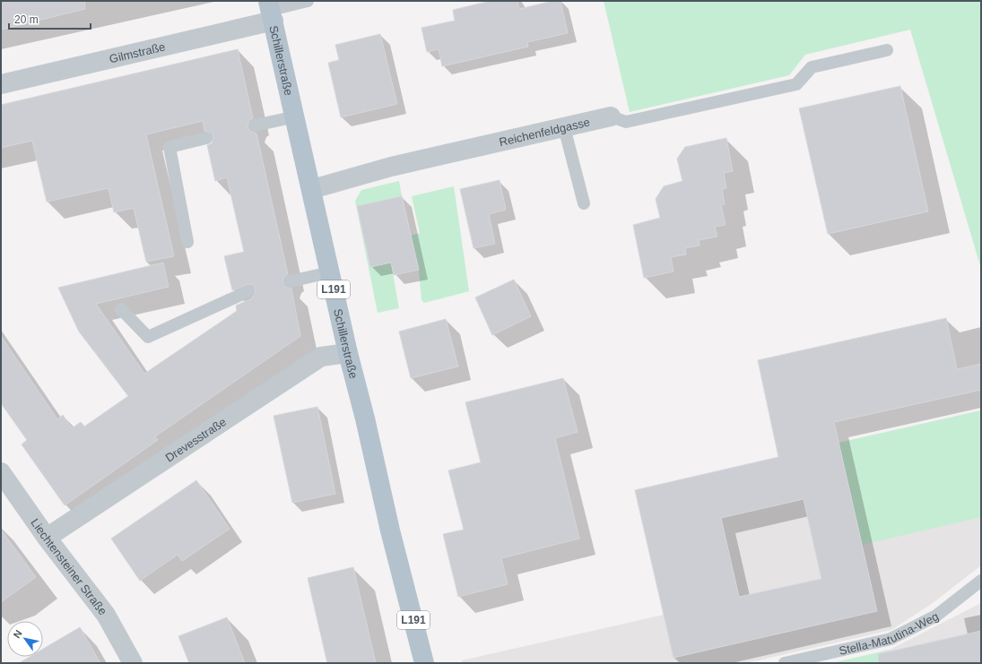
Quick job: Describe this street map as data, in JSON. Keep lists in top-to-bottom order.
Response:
{
  "streets": {
    "main road": ["Schillerstraße", "L191"],
    "street": [
      "Gilmstraße",
      "Reichenfeldgasse",
      "Drevesstraße",
      "Liechtensteiner Straße"
    ],
    "lane": ["Stella-Matutina-Weg"]
  },
  "crossings": [
    ["Gilmstraße", "Schillerstraße"],
    ["Schillerstraße", "Reichenfeldgasse"],
    ["Schillerstraße", "Drevesstraße"],
    ["Drevesstraße", "Liechtensteiner Straße"]
  ],
  "scale_bar": "20 m",
  "north": "top left"
}
